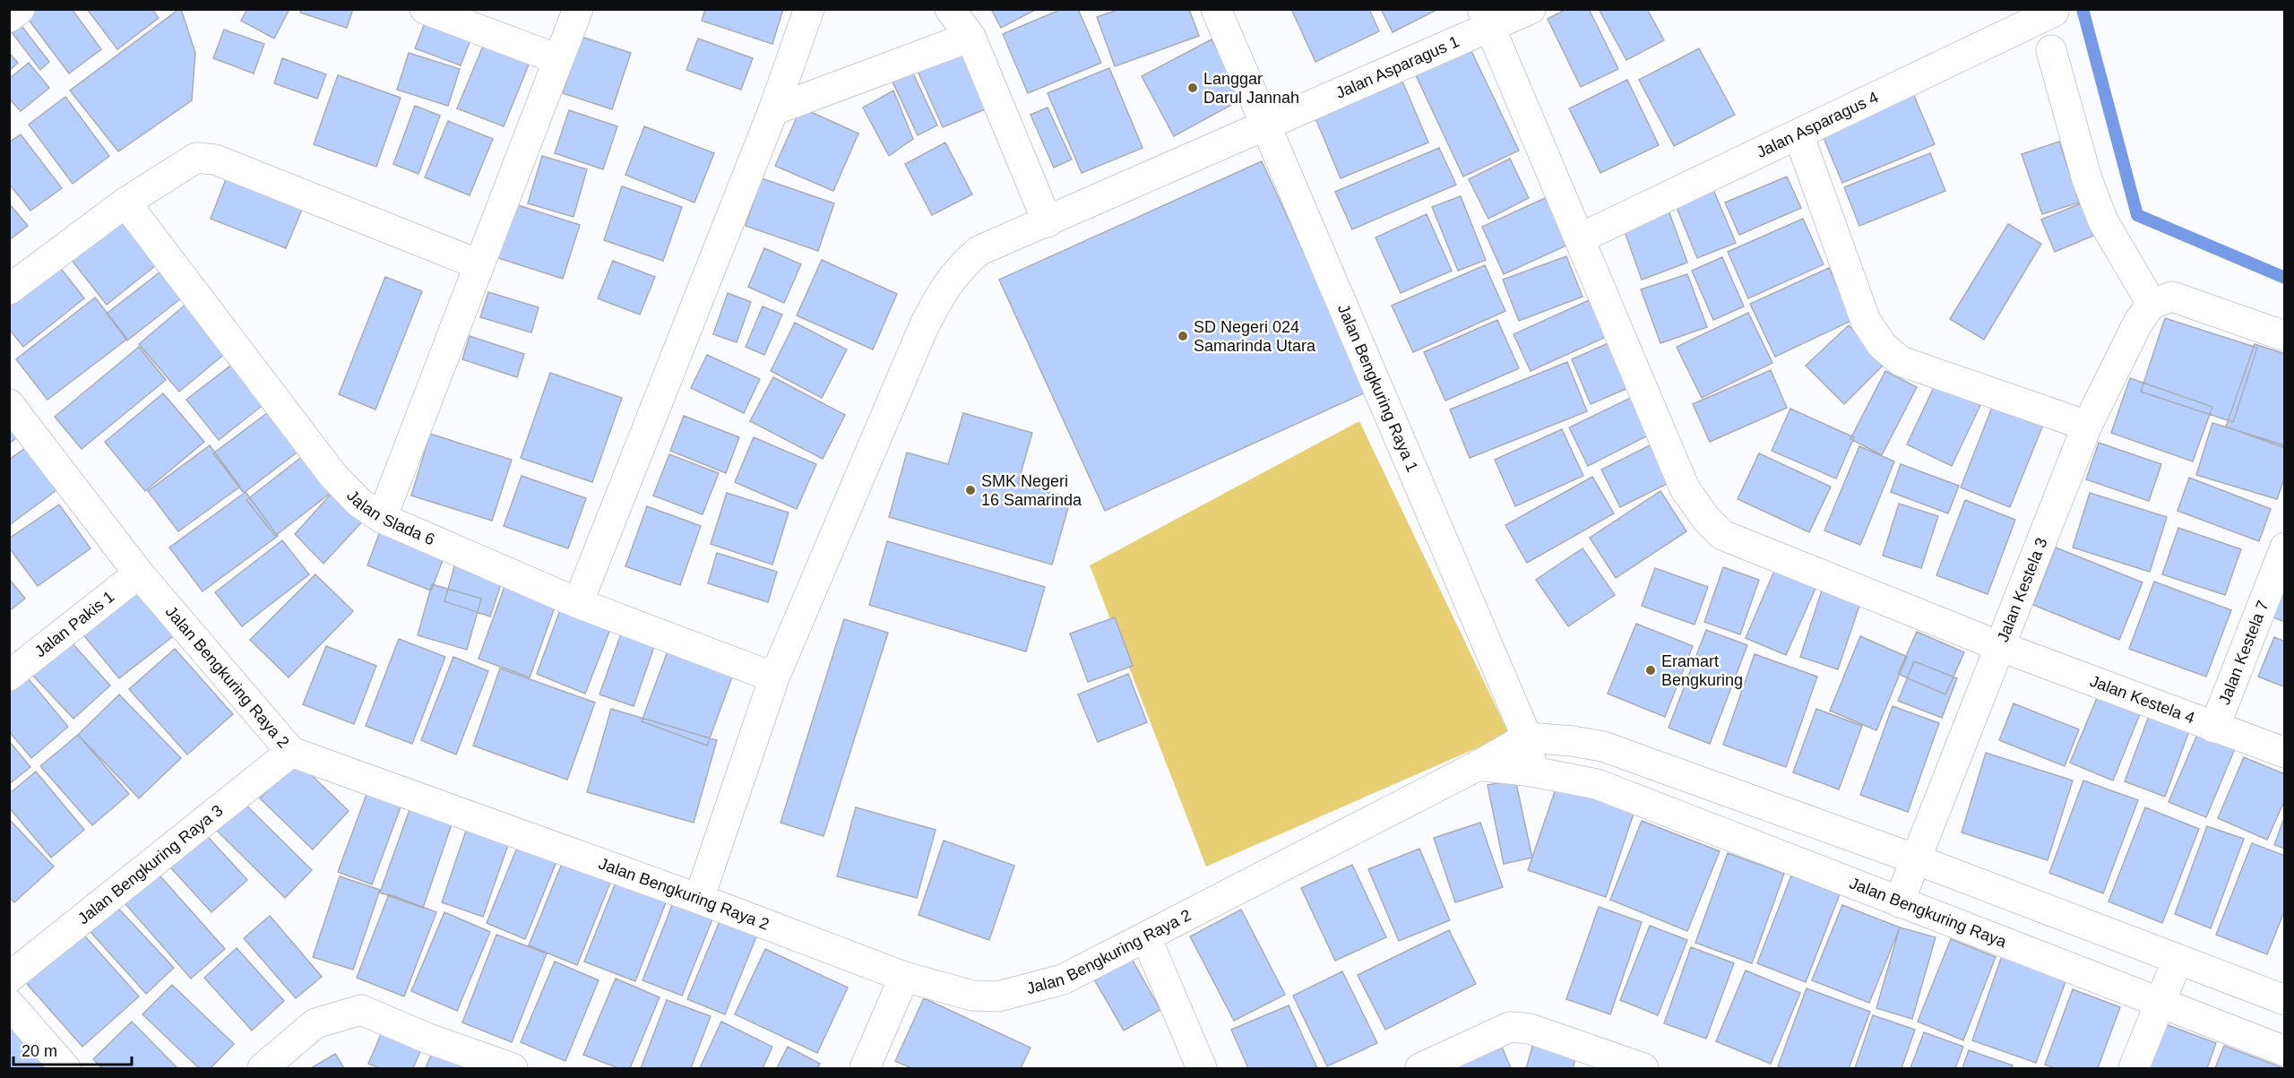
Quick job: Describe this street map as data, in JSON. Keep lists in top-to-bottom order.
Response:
{
  "streets": {
    "street": [
      "Jalan Asparagus 1",
      "Jalan Asparagus 4",
      "Jalan Bengkuring Raya 1",
      "Jalan Slada 6",
      "Jalan Kestela 3",
      "Jalan Pakis 1",
      "Jalan Kestela 7",
      "Jalan Bengkuring Raya 2",
      "Jalan Kestela 4",
      "Jalan Bengkuring Raya 3",
      "Jalan Bengkuring Raya"
    ]
  },
  "crossings": [
    ["Jalan Asparagus 1", "Jalan Bengkuring Raya 1"],
    ["Jalan Asparagus 1", "Jalan Slada 6"],
    ["Jalan Asparagus 1", "Jalan Bengkuring Raya 2"],
    ["Jalan Asparagus 1", "Jalan Kestela 4"],
    ["Jalan Asparagus 4", "Jalan Kestela 4"],
    ["Jalan Bengkuring Raya 1", "Jalan Bengkuring Raya 2"],
    ["Jalan Bengkuring Raya 1", "Jalan Bengkuring Raya"],
    ["Jalan Kestela 3", "Jalan Kestela 4"],
    ["Jalan Kestela 3", "Jalan Bengkuring Raya"],
    ["Jalan Pakis 1", "Jalan Bengkuring Raya 2"],
    ["Jalan Kestela 7", "Jalan Kestela 4"],
    ["Jalan Bengkuring Raya 2", "Jalan Bengkuring Raya 3"]
  ],
  "places": [
    "Langgar Darul Jannah",
    "SD Negeri 024 Samarinda Utara",
    "SMK Negeri 16 Samarinda",
    "Eramart Bengkuring"
  ],
  "scale_bar": "20 m"
}
